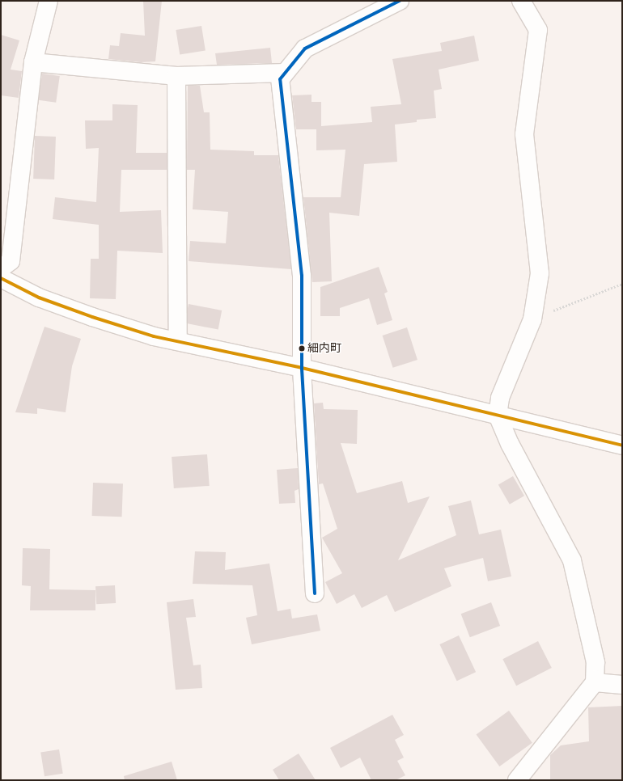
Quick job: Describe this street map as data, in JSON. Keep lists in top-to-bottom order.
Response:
{
  "places": ["細内町"]
}
